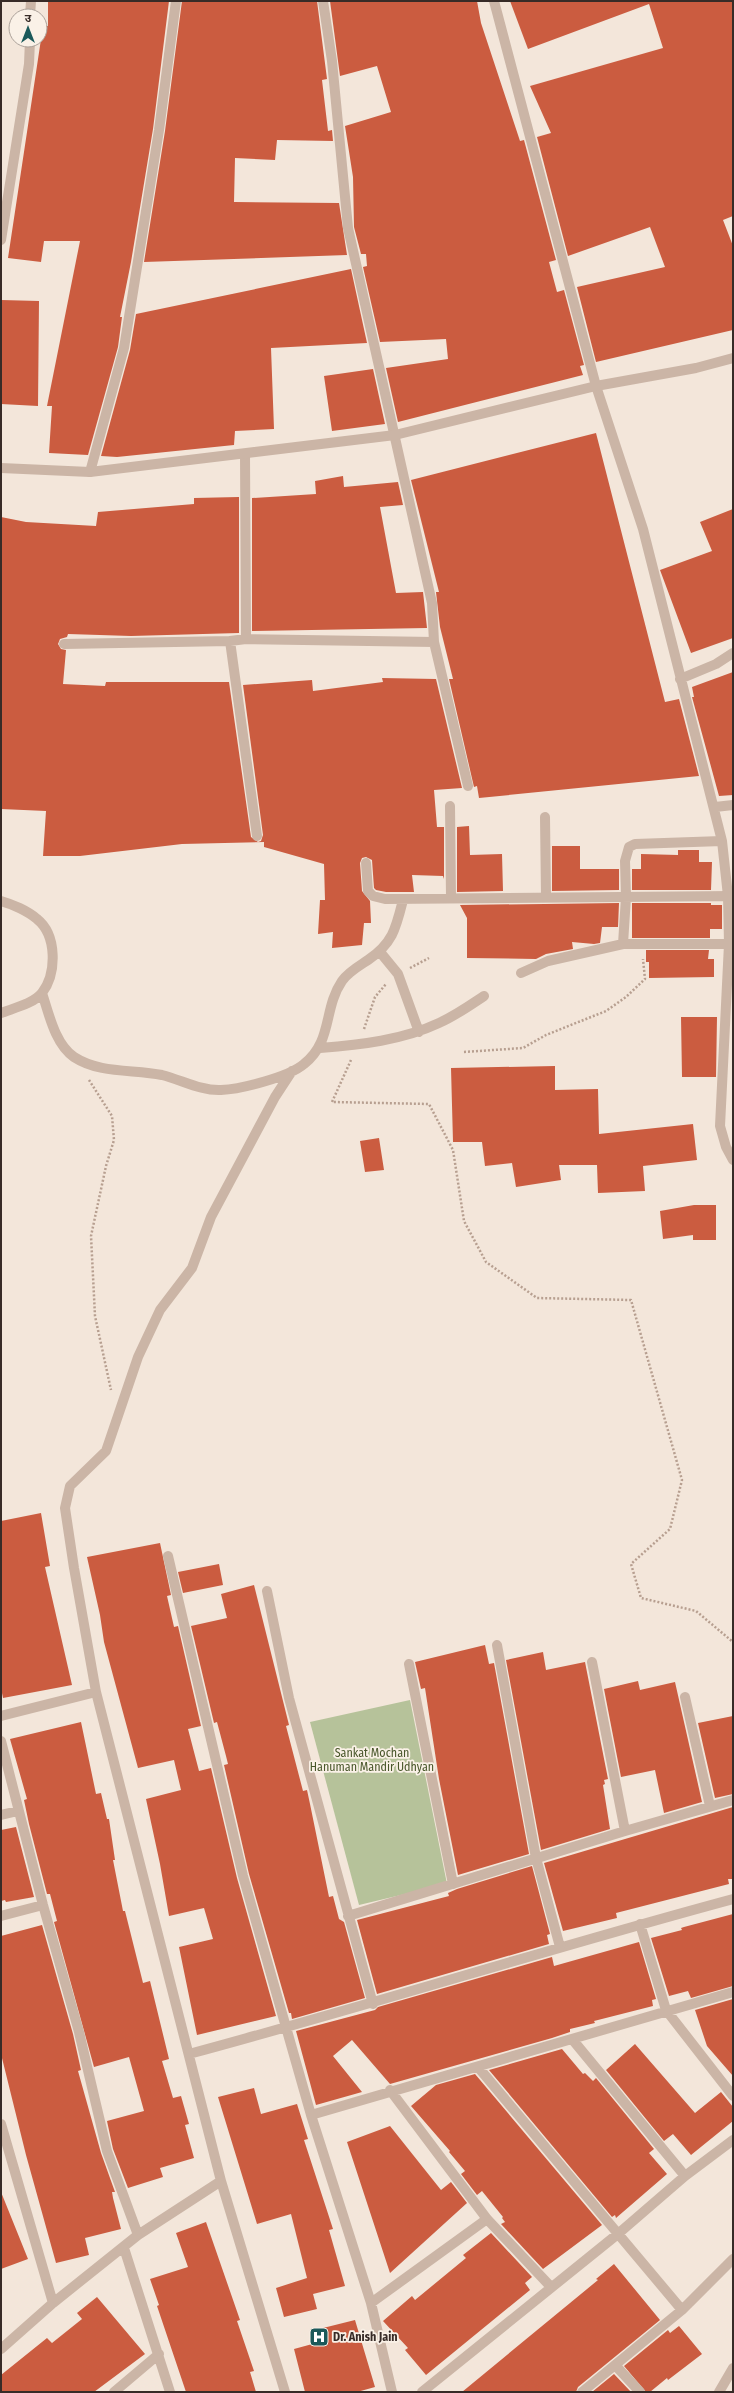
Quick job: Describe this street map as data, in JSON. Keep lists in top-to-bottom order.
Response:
{
  "parks": ["Sankat Mochan Hanuman Mandir Udhyan"],
  "places": {
    "hospital": ["Dr. Anish Jain"]
  },
  "north": "top"
}
